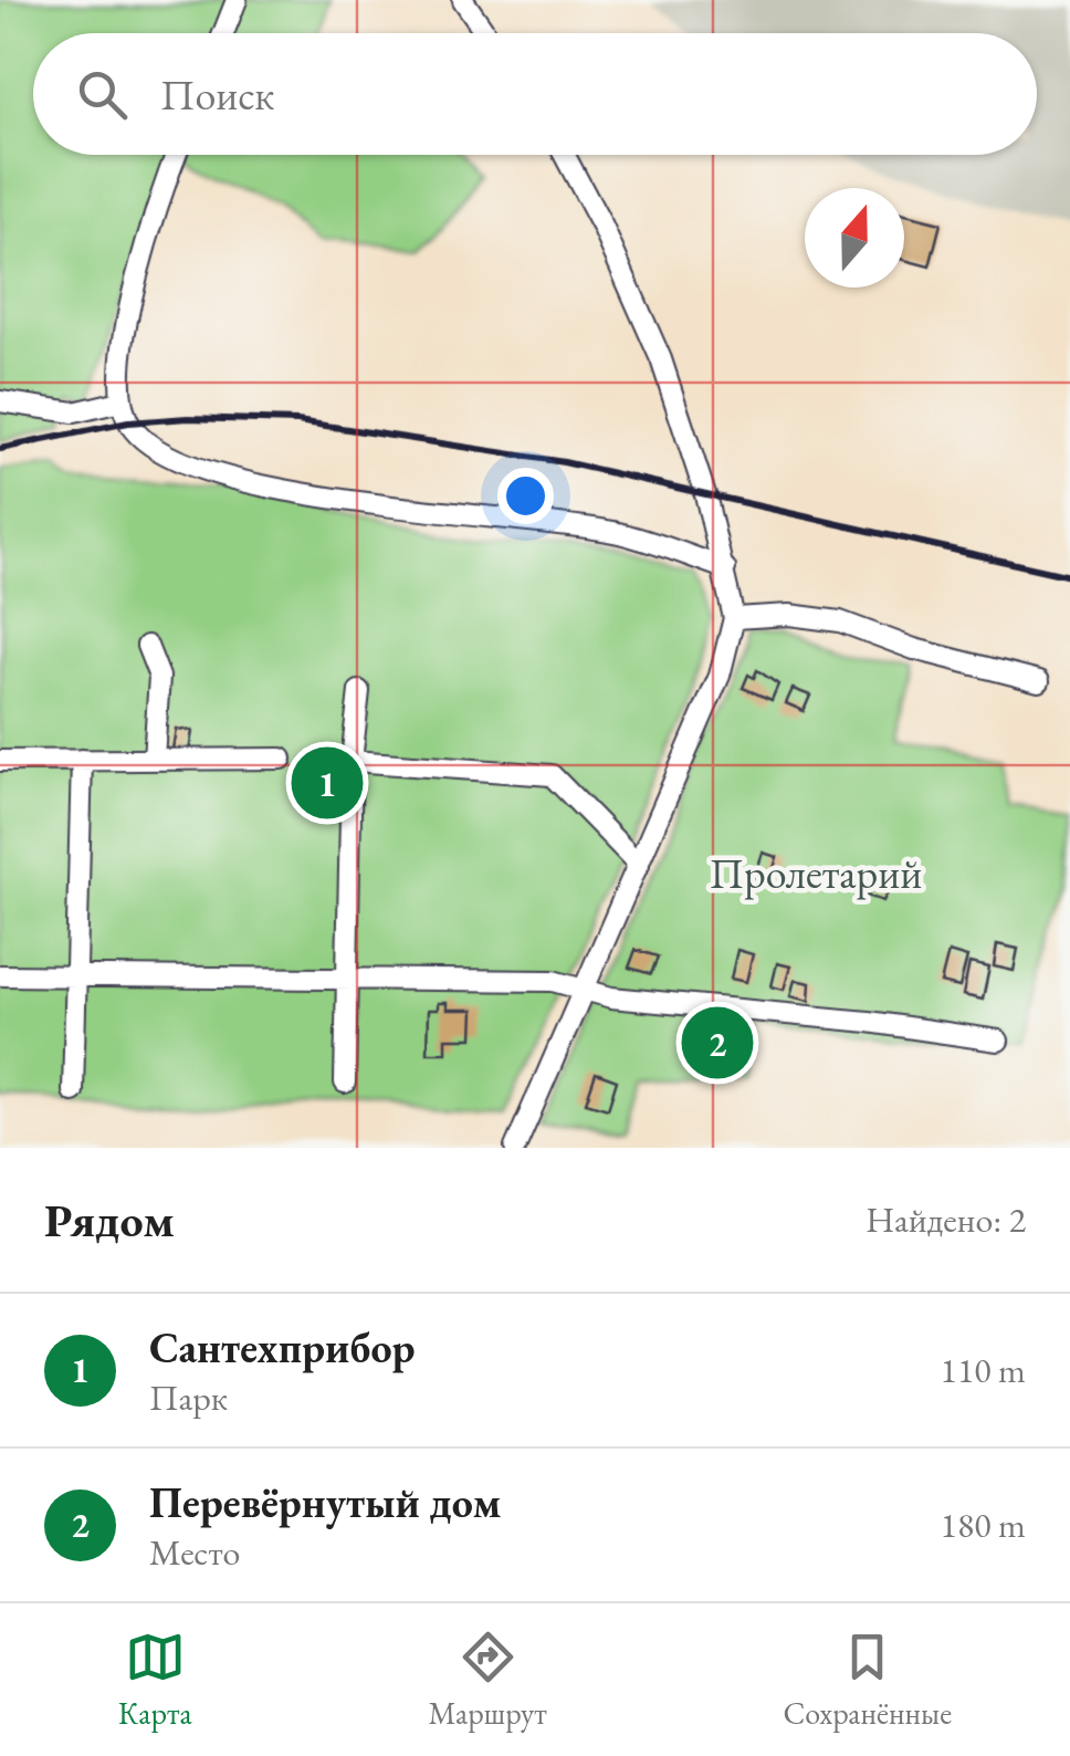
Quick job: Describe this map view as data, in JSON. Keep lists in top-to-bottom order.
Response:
{
  "parks": ["Пролетарий"],
  "north": "top",
  "page": {
    "search": "Поиск",
    "pins": ["1", "2"],
    "heading": ["Рядом", "Найдено: 2"],
    "list": [
      {
        "mark": "1",
        "name": "Сантехприбор",
        "note": "Парк",
        "value": "110 m"
      },
      {
        "mark": "2",
        "name": "Перевёрнутый дом",
        "note": "Место",
        "value": "180 m"
      }
    ],
    "nav": ["Карта", "Маршрут", "Сохранённые"]
  }
}
